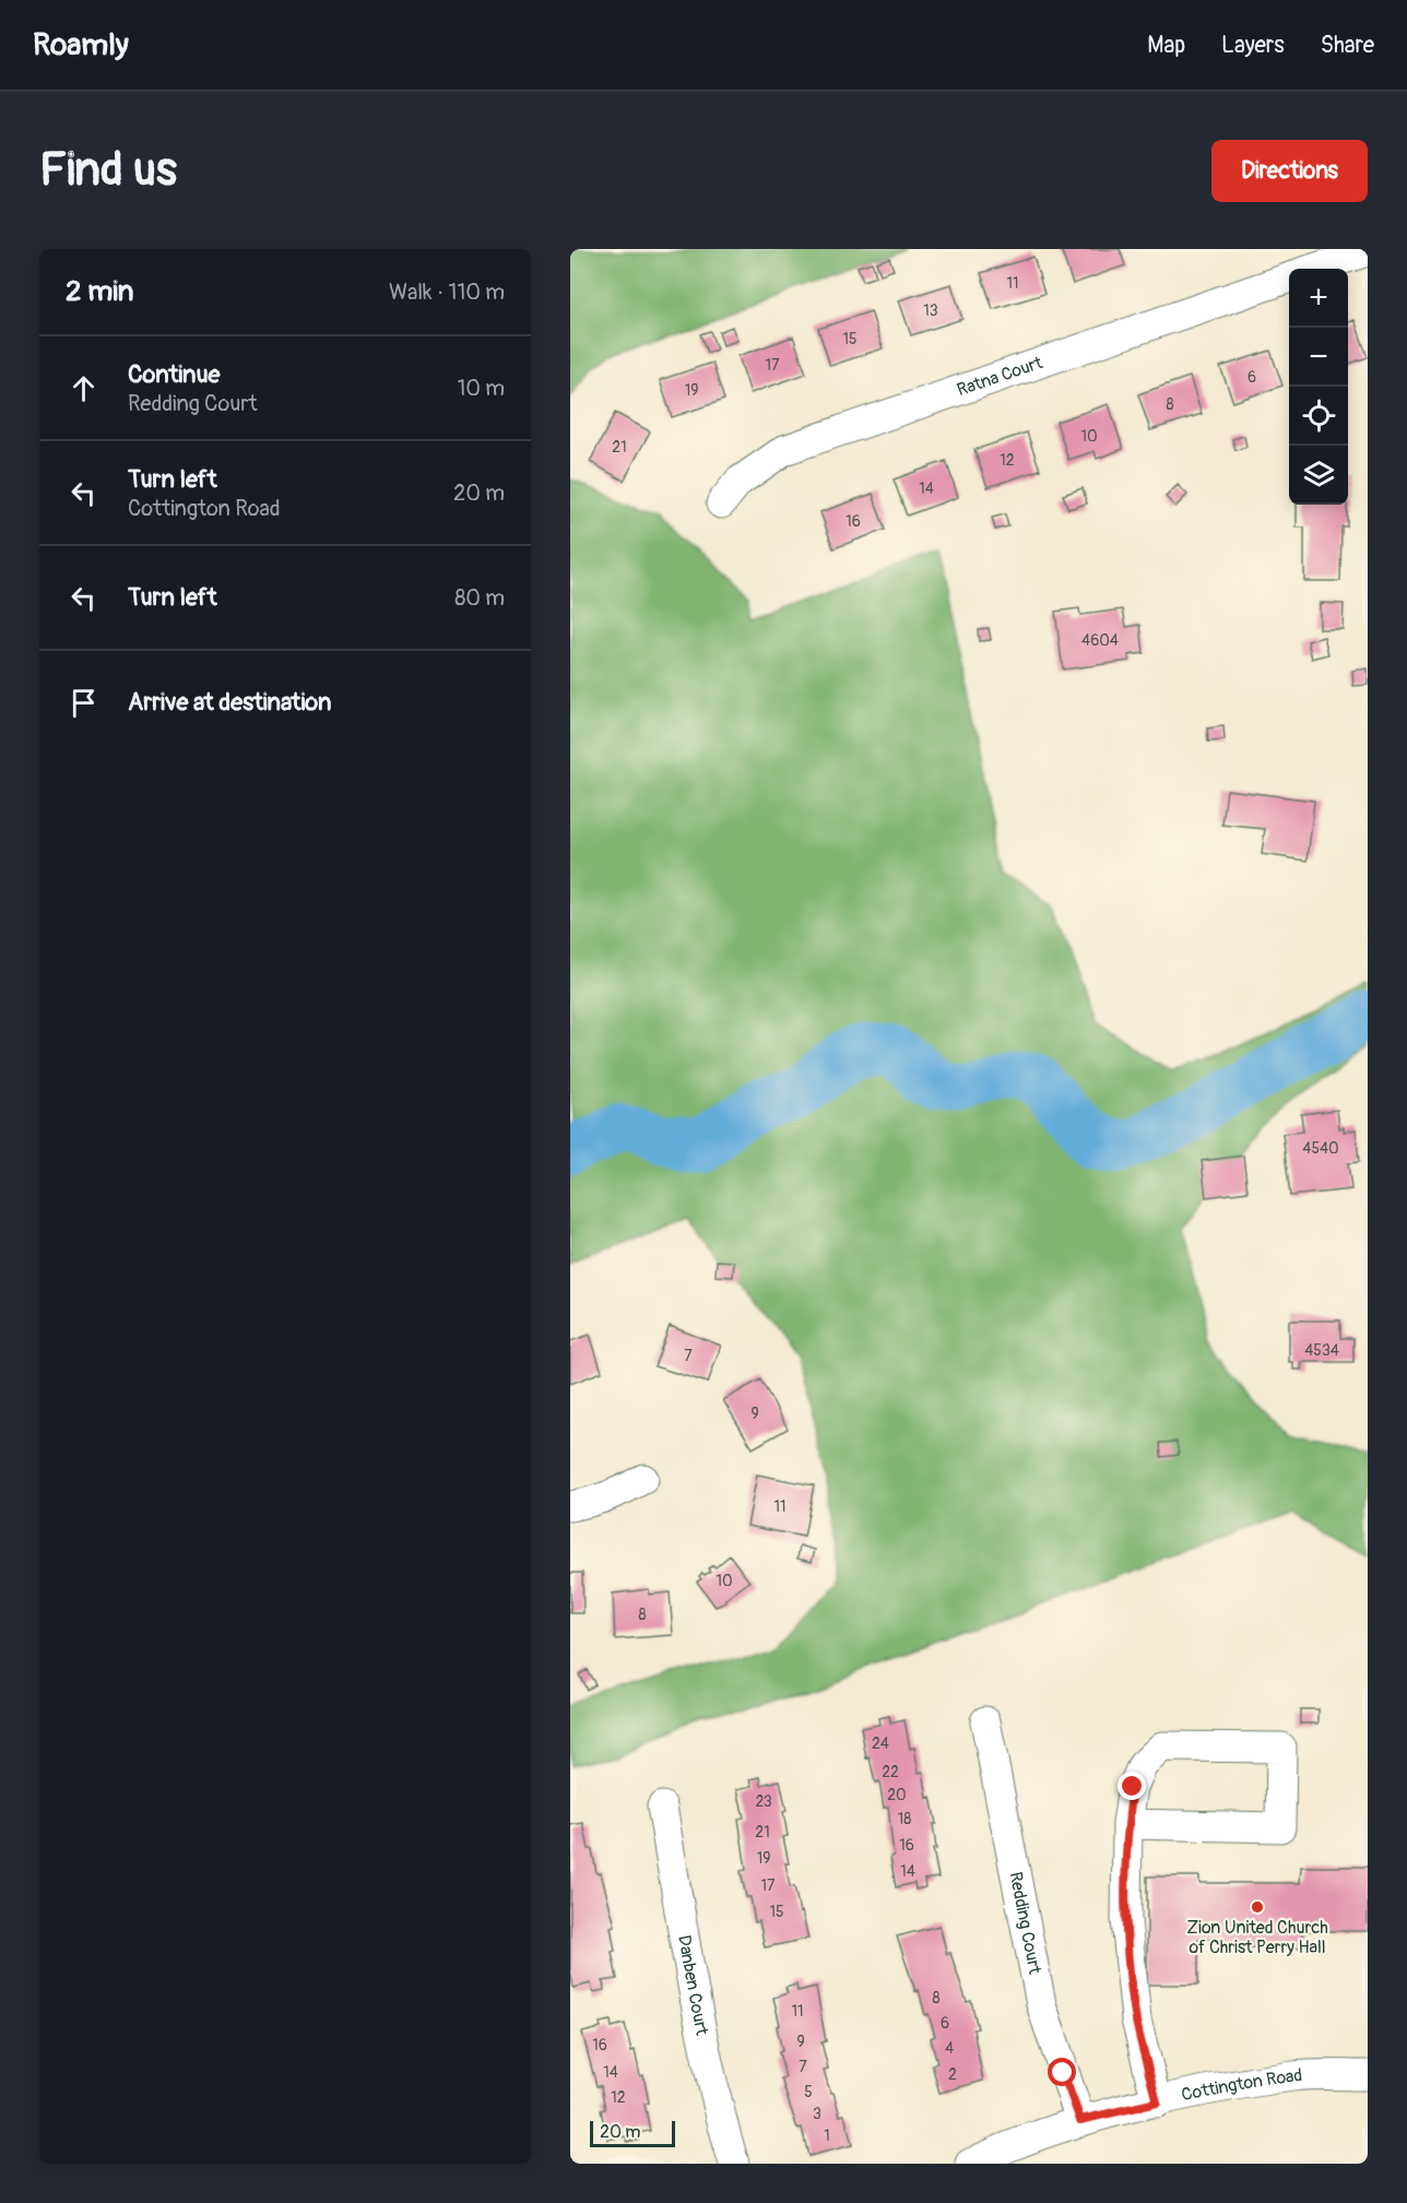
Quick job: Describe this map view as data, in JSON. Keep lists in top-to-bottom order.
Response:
{
  "streets": {
    "street": [
      "Ratna Court",
      "Redding Court",
      "Danben Court",
      "Cottington Road"
    ]
  },
  "crossings": [
    ["Redding Court", "Cottington Road"]
  ],
  "places": ["Zion United Church of Christ Perry Hall"],
  "house_numbers": [
    "11",
    "13",
    "15",
    "17",
    "6",
    "19",
    "8",
    "10",
    "21",
    "12",
    "14",
    "16",
    "4604",
    "4540",
    "4534",
    "7",
    "9",
    "11",
    "10",
    "8",
    "24",
    "22",
    "20",
    "23",
    "18",
    "21",
    "16",
    "19",
    "14",
    "17",
    "15",
    "8",
    "11",
    "6",
    "9",
    "16",
    "4",
    "7",
    "14",
    "2",
    "5",
    "12",
    "3",
    "1"
  ],
  "scale_bar": "20 m",
  "page": {
    "header": "Roamly",
    "nav": ["Map", "Layers", "Share"],
    "buttons": "Directions",
    "title": "Find us",
    "heading": ["2 min", "Walk · 110 m"],
    "map_buttons": ["+", "−"],
    "list": [
      ["Continue", "Redding Court", "10 m"],
      ["Turn left", "Cottington Road", "20 m"],
      ["Turn left", "80 m"],
      "Arrive at destination"
    ],
    "scale": "20 m"
  }
}
